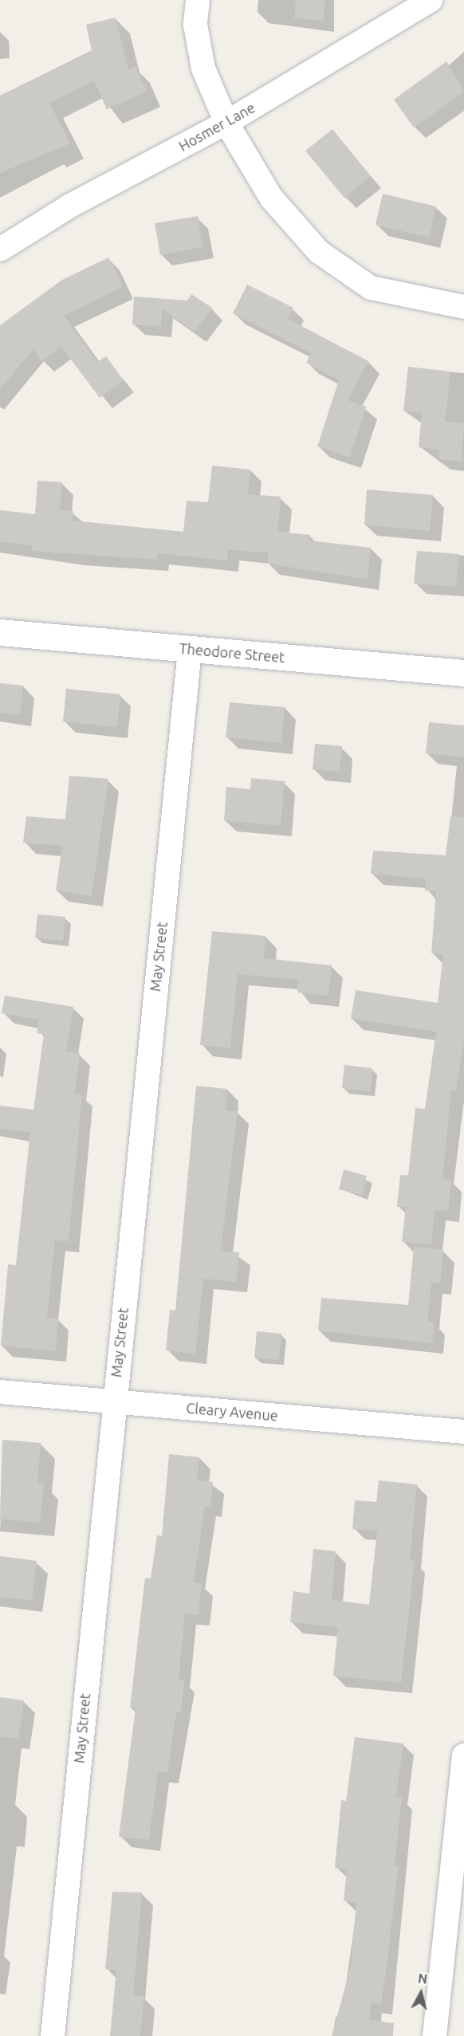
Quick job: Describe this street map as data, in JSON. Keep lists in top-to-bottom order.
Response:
{
  "streets": {
    "main road": ["Theodore Street"],
    "street": ["Hosmer Lane", "May Street", "Cleary Avenue"]
  },
  "crossings": [
    ["Theodore Street", "May Street"],
    ["May Street", "Cleary Avenue"]
  ],
  "north": "top"
}
